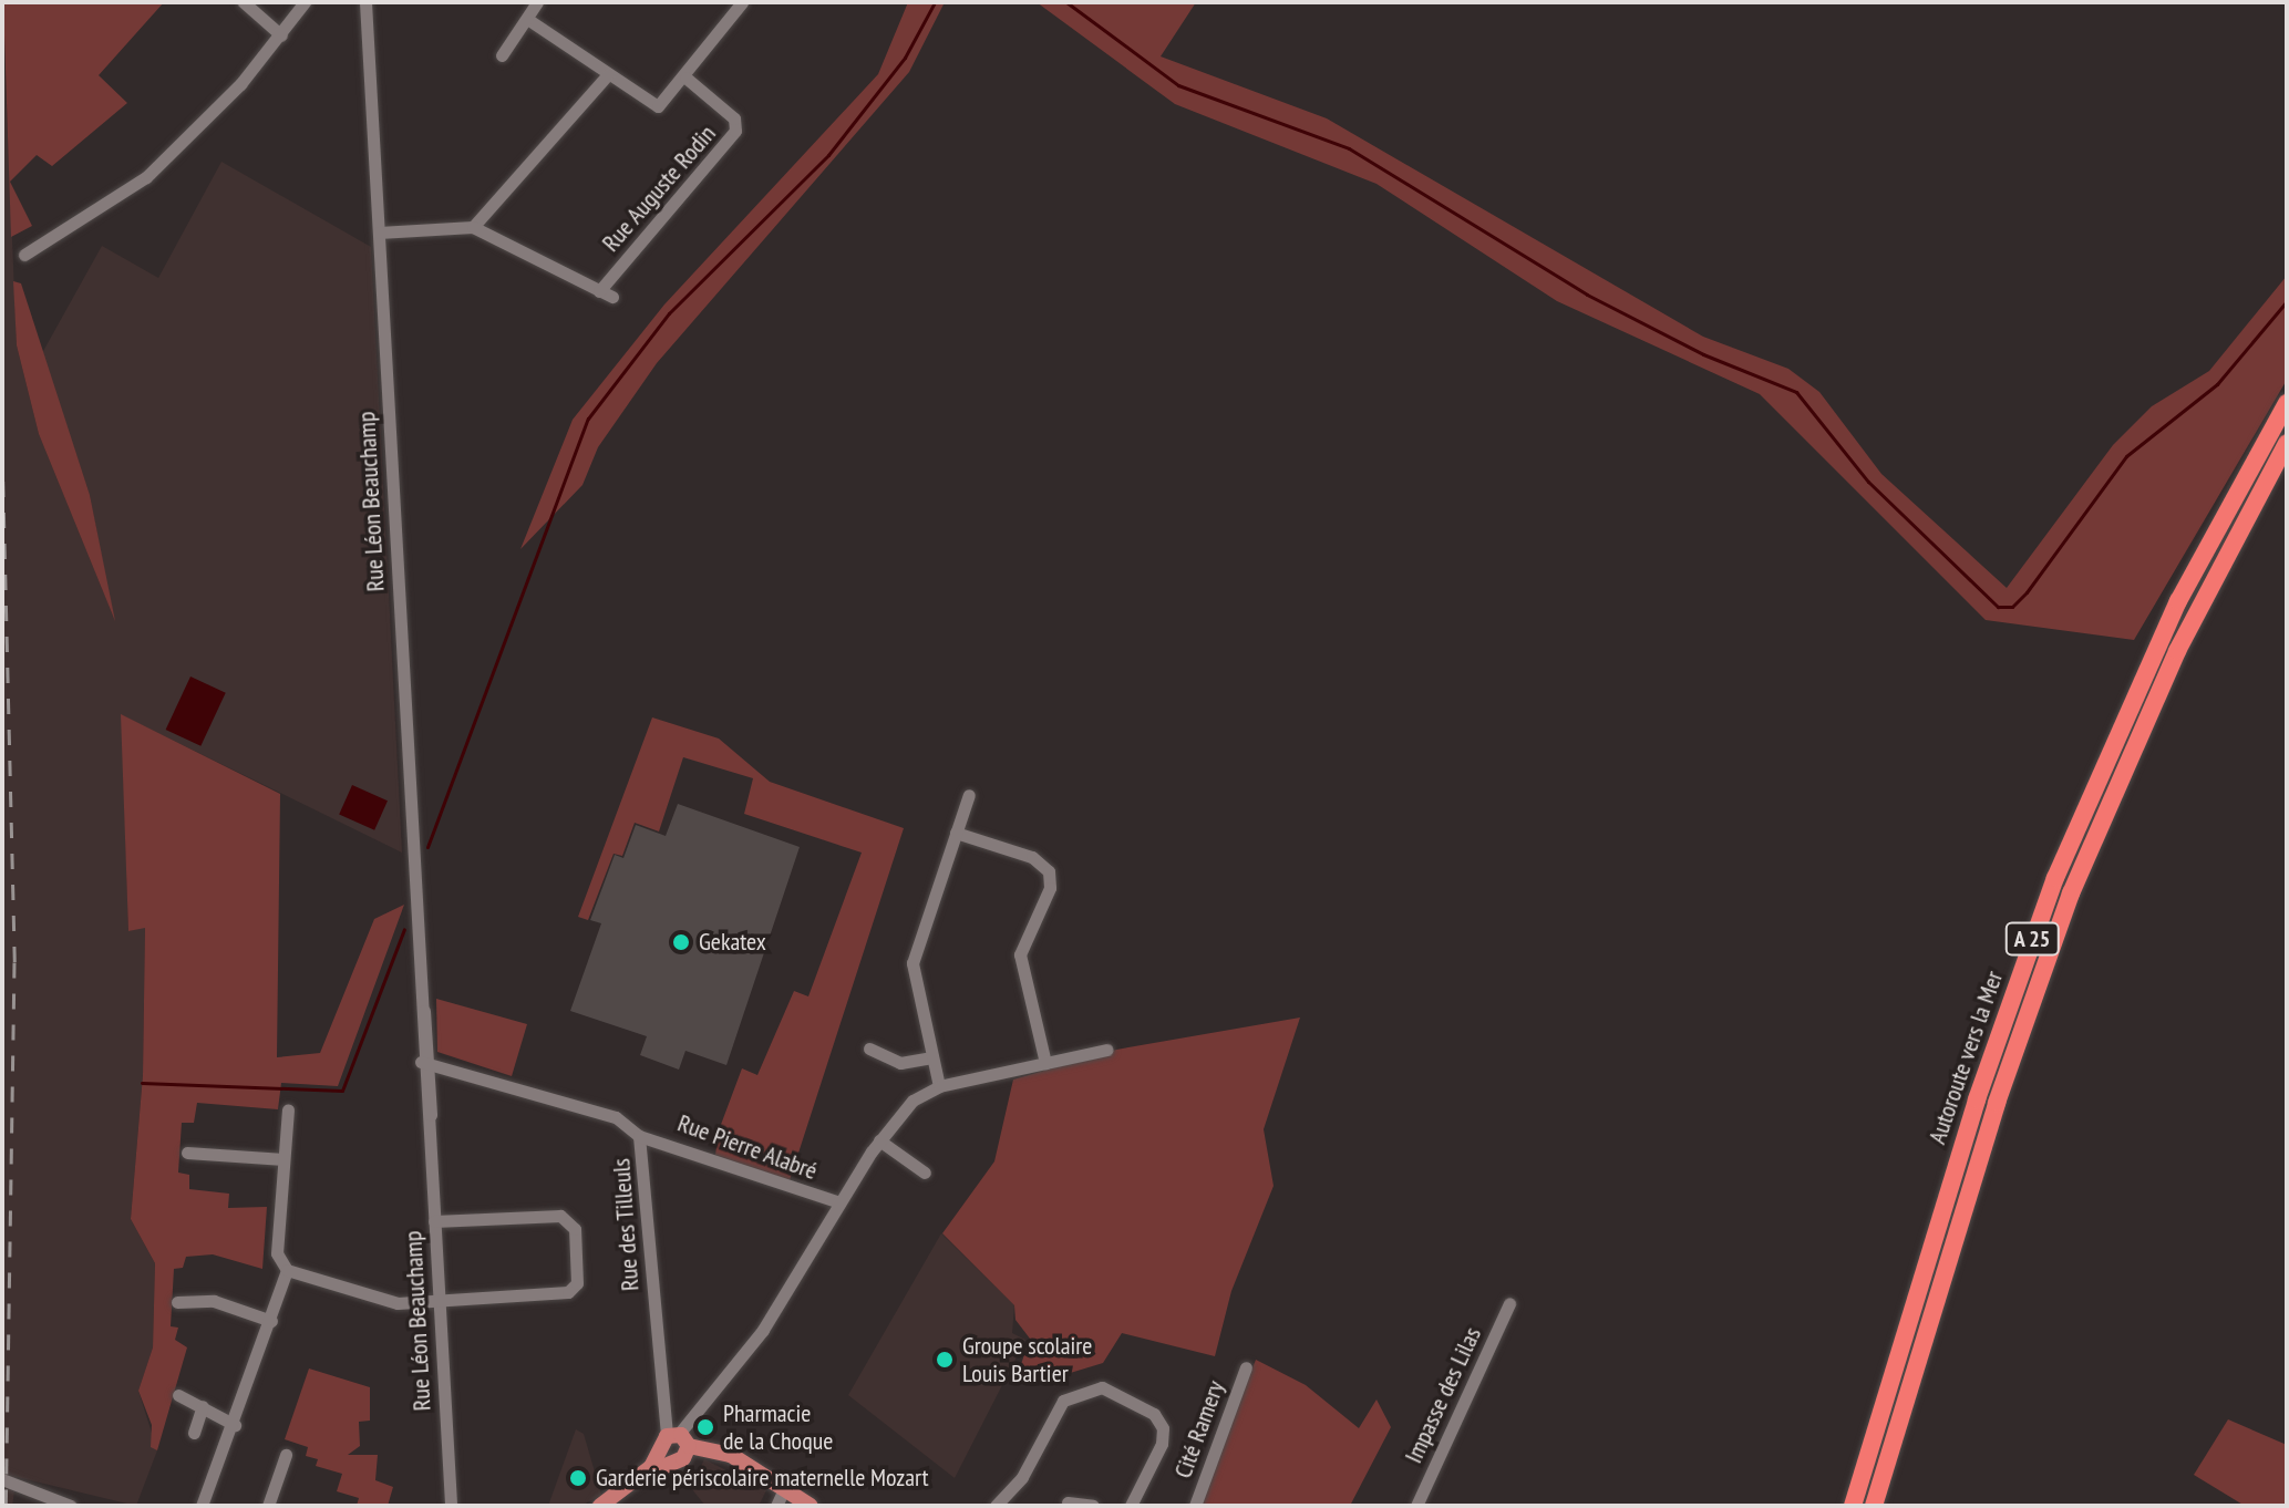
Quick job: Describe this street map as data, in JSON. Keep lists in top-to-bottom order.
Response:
{
  "streets": {
    "highway": ["A 25", "Autoroute vers la Mer"],
    "street": [
      "Rue Auguste Rodin",
      "Rue Léon Beauchamp",
      "Rue Pierre Alabré",
      "Rue des Tilleuls",
      "Impasse des Lilas",
      "Cité Ramery"
    ]
  },
  "crossings": [
    ["Rue Léon Beauchamp", "Rue des Tilleuls"],
    ["Rue Pierre Alabré", "Rue des Tilleuls"]
  ],
  "places": [
    "Gekatex",
    "Groupe scolaire Louis Bartier",
    "Pharmacie de la Choque",
    "Garderie périscolaire maternelle Mozart"
  ]
}
